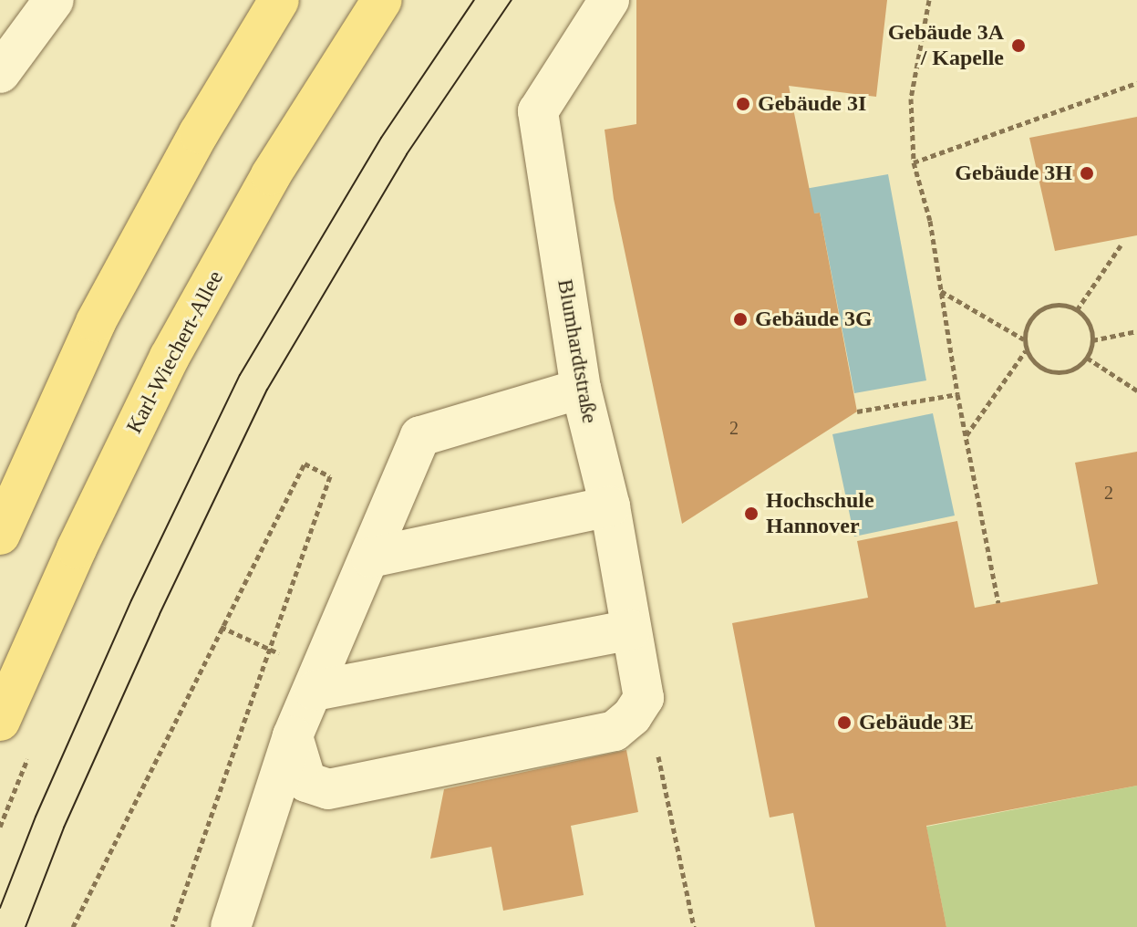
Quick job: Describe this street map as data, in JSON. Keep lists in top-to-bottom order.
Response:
{
  "streets": {
    "main road": ["Karl-Wiechert-Allee"],
    "street": ["Blumhardtstraße"]
  },
  "places": [
    "Gebäude 3A / Kapelle",
    "Gebäude 3I",
    "Gebäude 3H",
    "Gebäude 3G",
    "Hochschule Hannover",
    "Gebäude 3E"
  ],
  "house_numbers": ["2", "2"]
}
